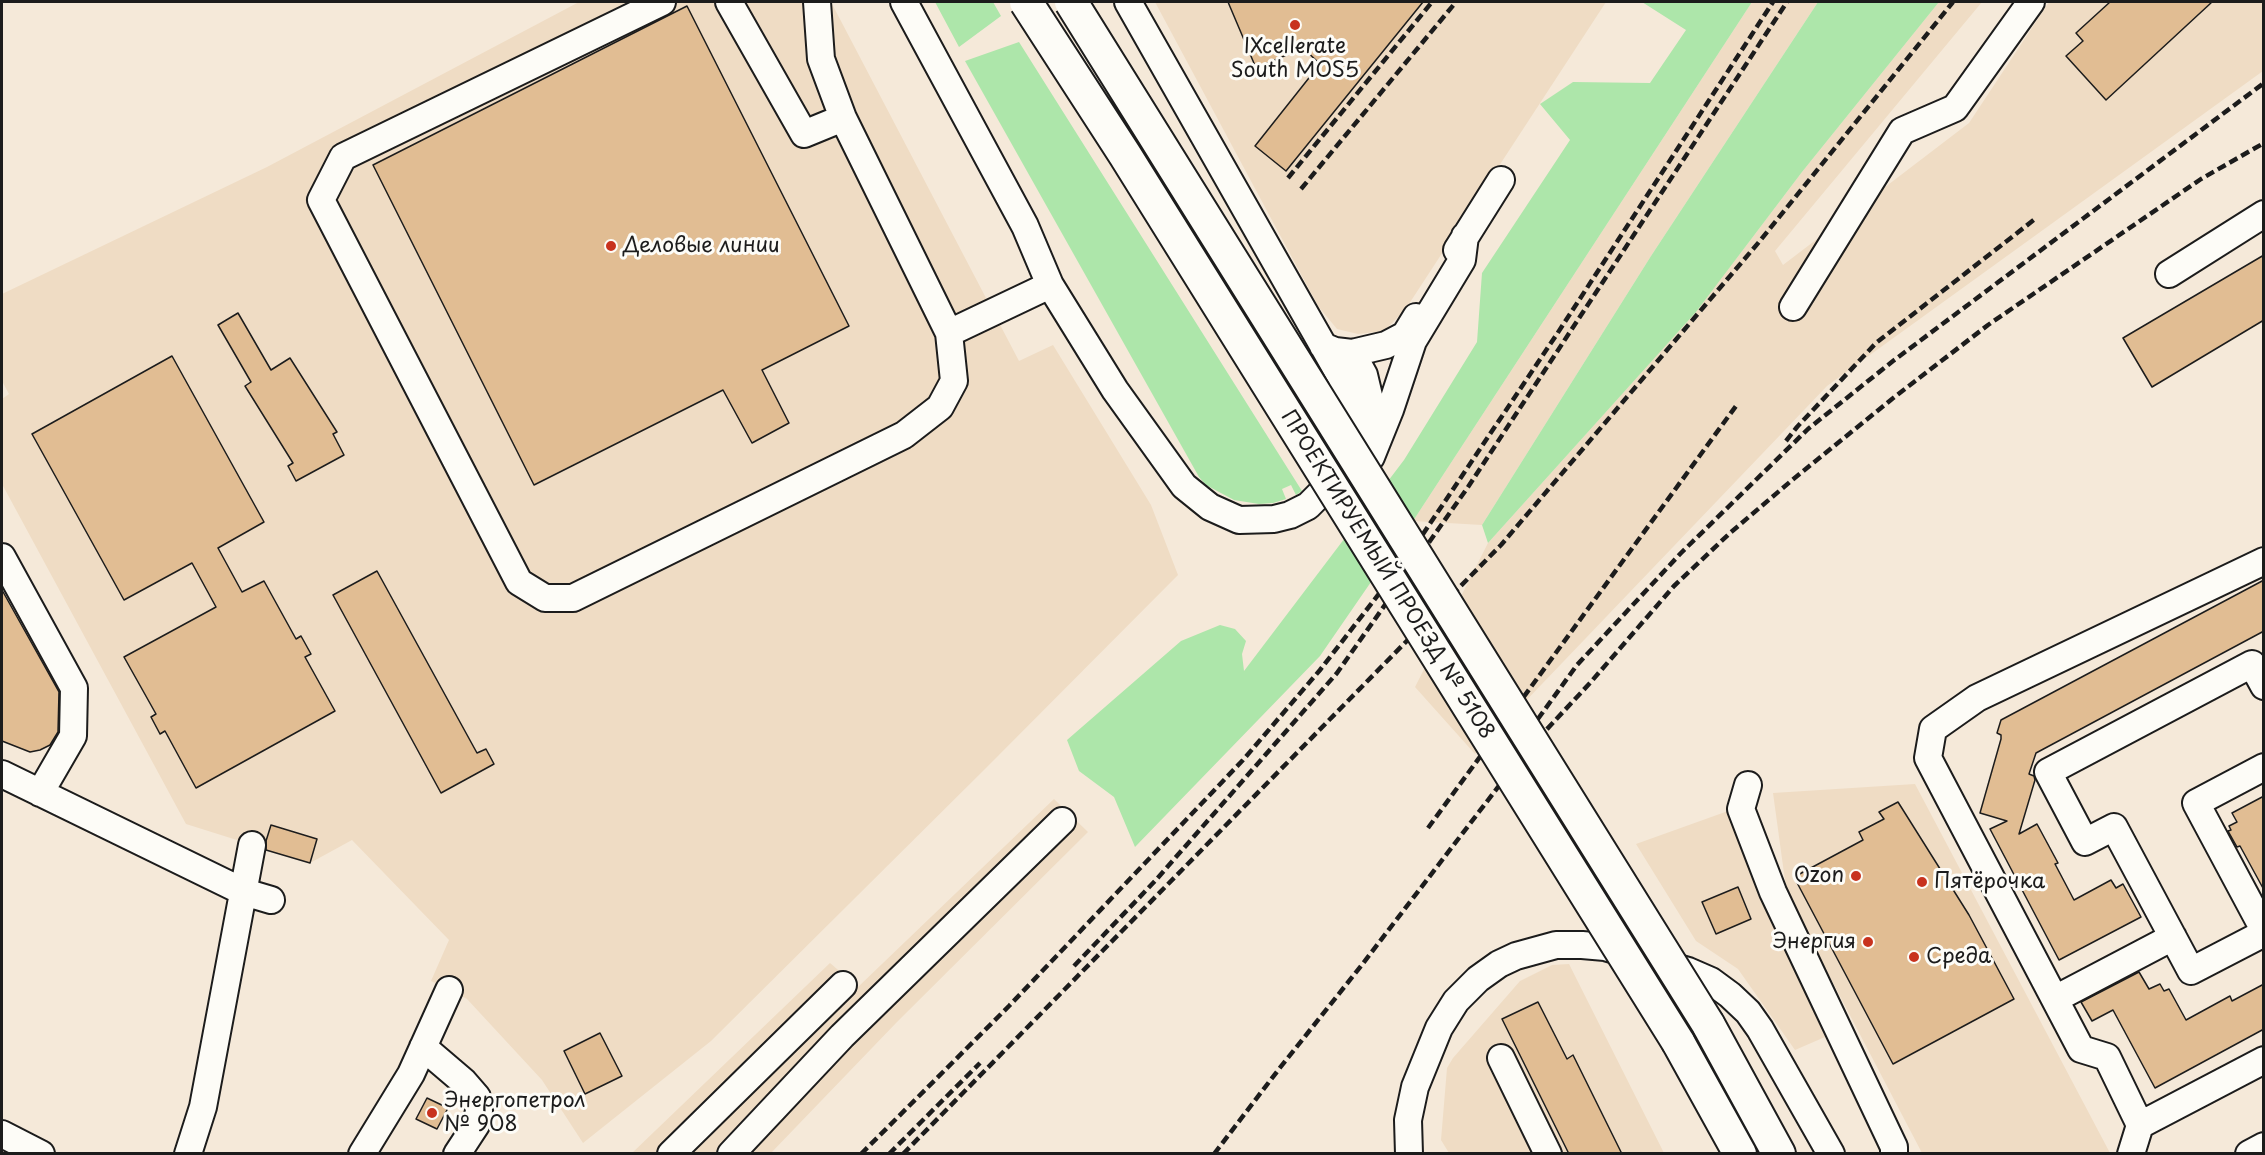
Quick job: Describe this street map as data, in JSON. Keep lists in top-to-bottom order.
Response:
{
  "streets": {
    "main road": ["ПРОЕКТИРУЕМЫЙ ПРОЕЗД № 5108"]
  },
  "places": [
    "IXcellerate South MOS5",
    "Деловые линии",
    "Ozon",
    "Пятёрочка",
    "Энергия",
    "Среда",
    "Энергопетрол № 908"
  ]
}
